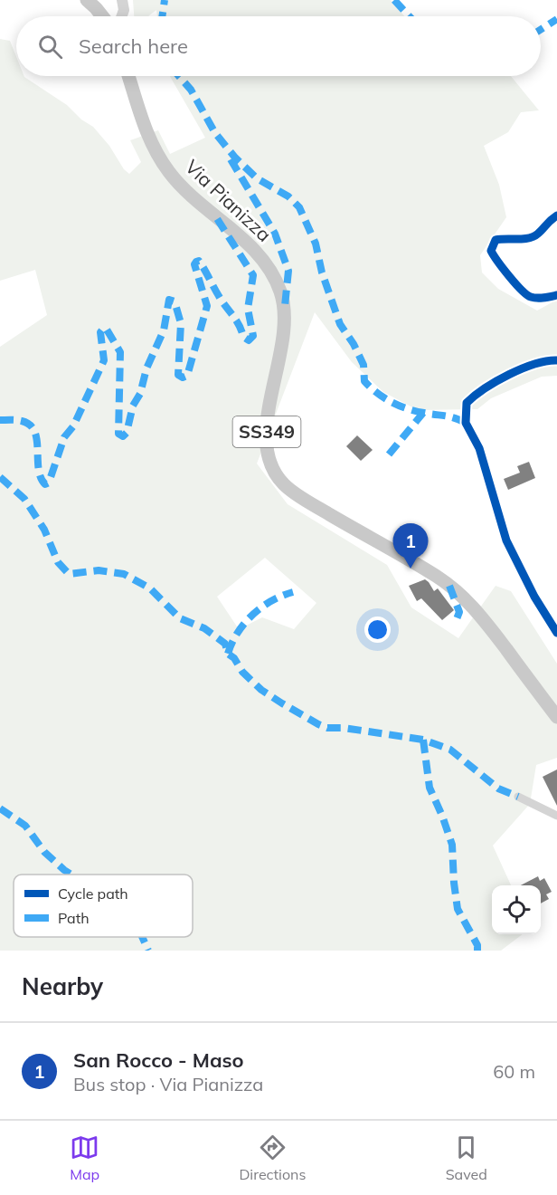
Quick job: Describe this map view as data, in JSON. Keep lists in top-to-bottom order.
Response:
{
  "streets": {
    "main road": ["Via Pianizza", "SS349"]
  },
  "legend": ["Cycle path", "Path"],
  "page": {
    "search": "Search here",
    "pins": "1",
    "heading": "Nearby",
    "list": [
      {
        "mark": "1",
        "name": "San Rocco - Maso",
        "note": "Bus stop · Via Pianizza",
        "value": "60 m"
      }
    ],
    "nav": ["Map", "Directions", "Saved"]
  }
}
